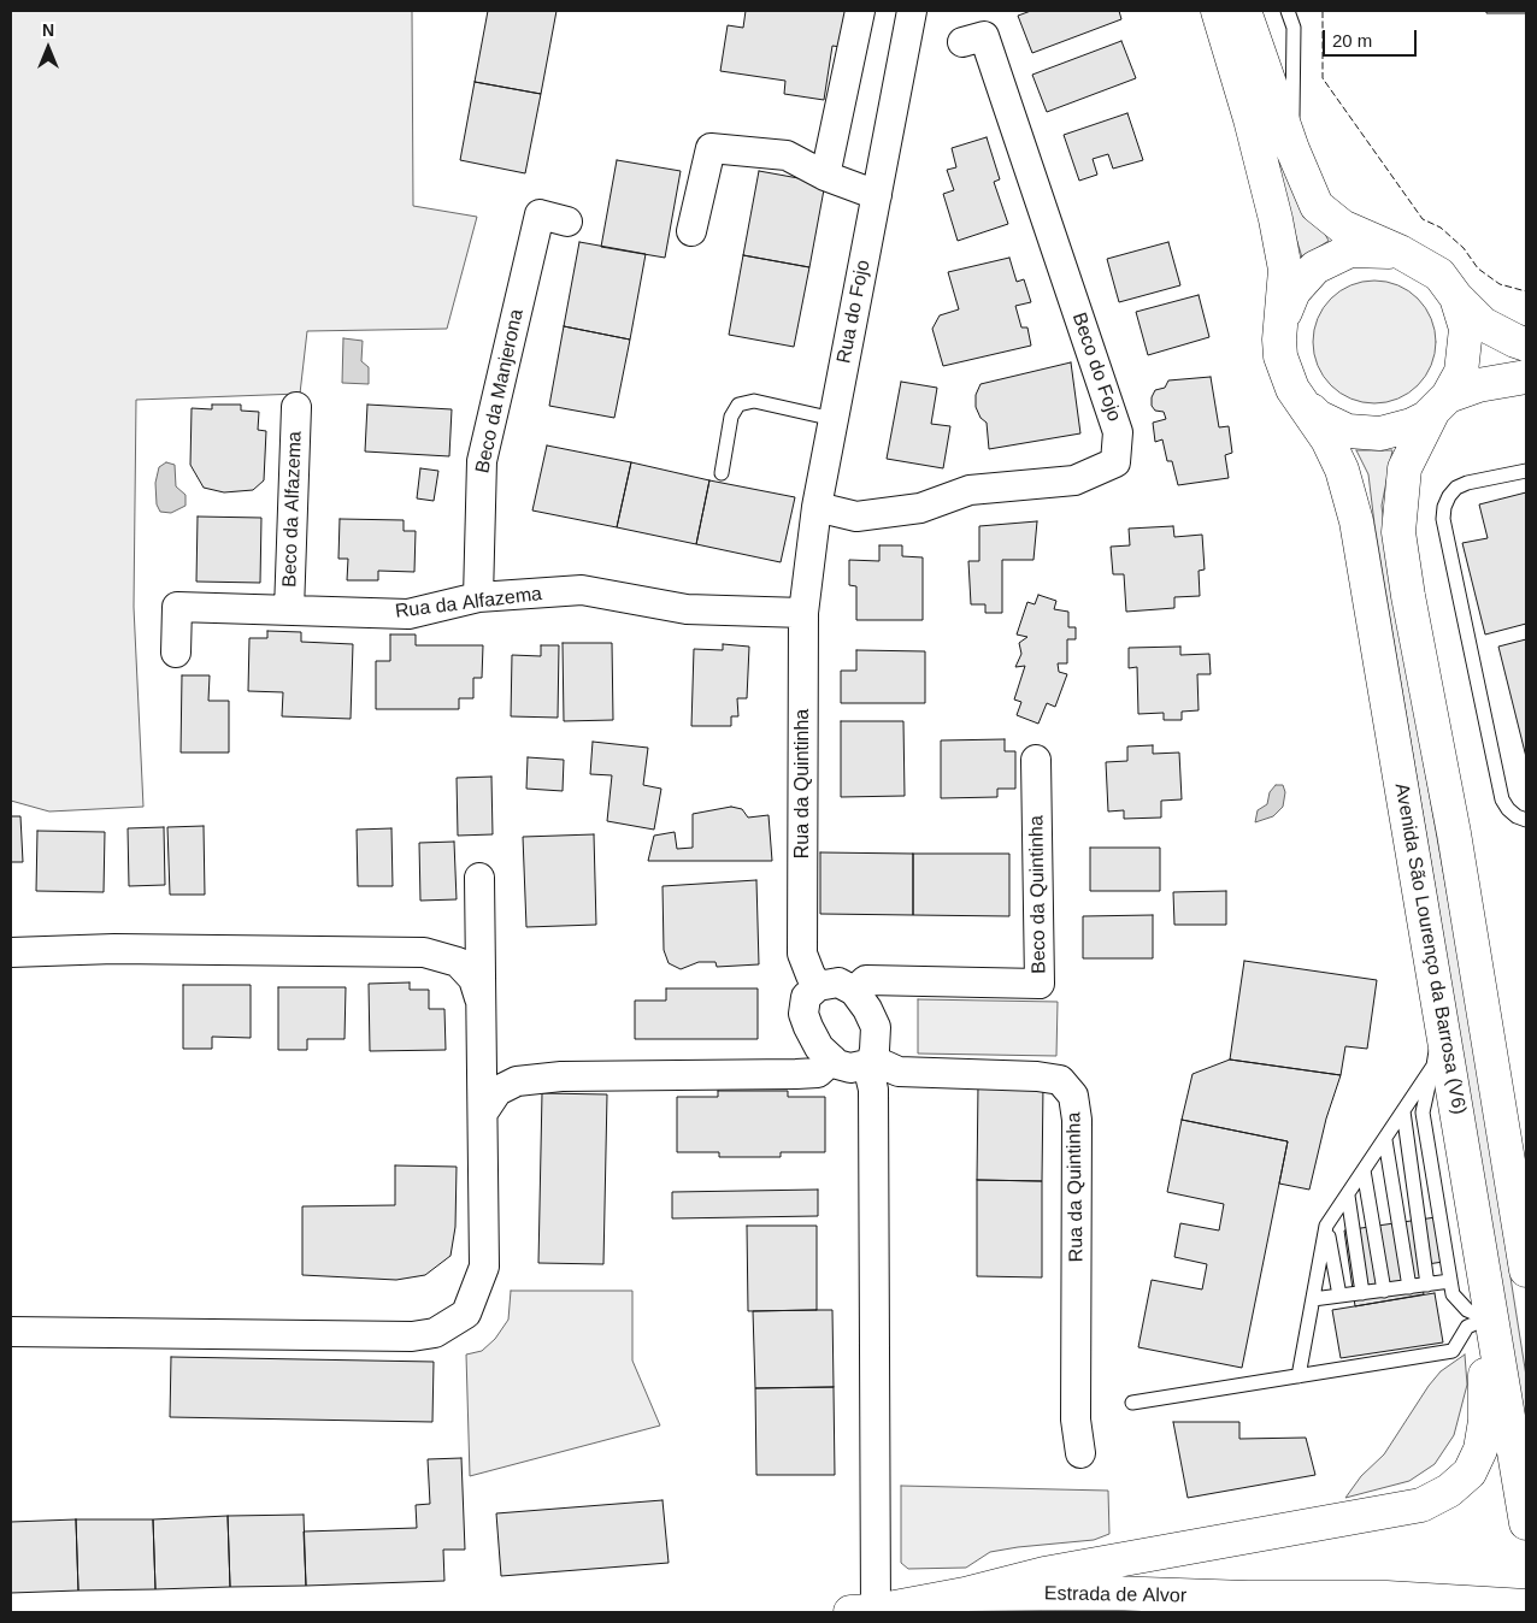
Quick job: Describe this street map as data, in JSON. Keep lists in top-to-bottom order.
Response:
{
  "streets": {
    "main road": ["Avenida São Lourenço da Barrosa (V6)", "Estrada de Alvor"],
    "street": [
      "Rua do Fojo",
      "Beco do Fojo",
      "Beco da Manjerona",
      "Beco da Alfazema",
      "Rua da Alfazema",
      "Rua da Quintinha",
      "Beco da Quintinha"
    ]
  },
  "crossings": [
    ["Rua do Fojo", "Beco do Fojo"],
    ["Rua do Fojo", "Rua da Alfazema"],
    ["Rua do Fojo", "Rua da Quintinha"],
    ["Beco da Manjerona", "Rua da Alfazema"],
    ["Beco da Alfazema", "Rua da Alfazema"],
    ["Rua da Alfazema", "Rua da Quintinha"],
    ["Rua da Quintinha", "Beco da Quintinha"]
  ],
  "scale_bar": "20 m",
  "north": "top"
}
